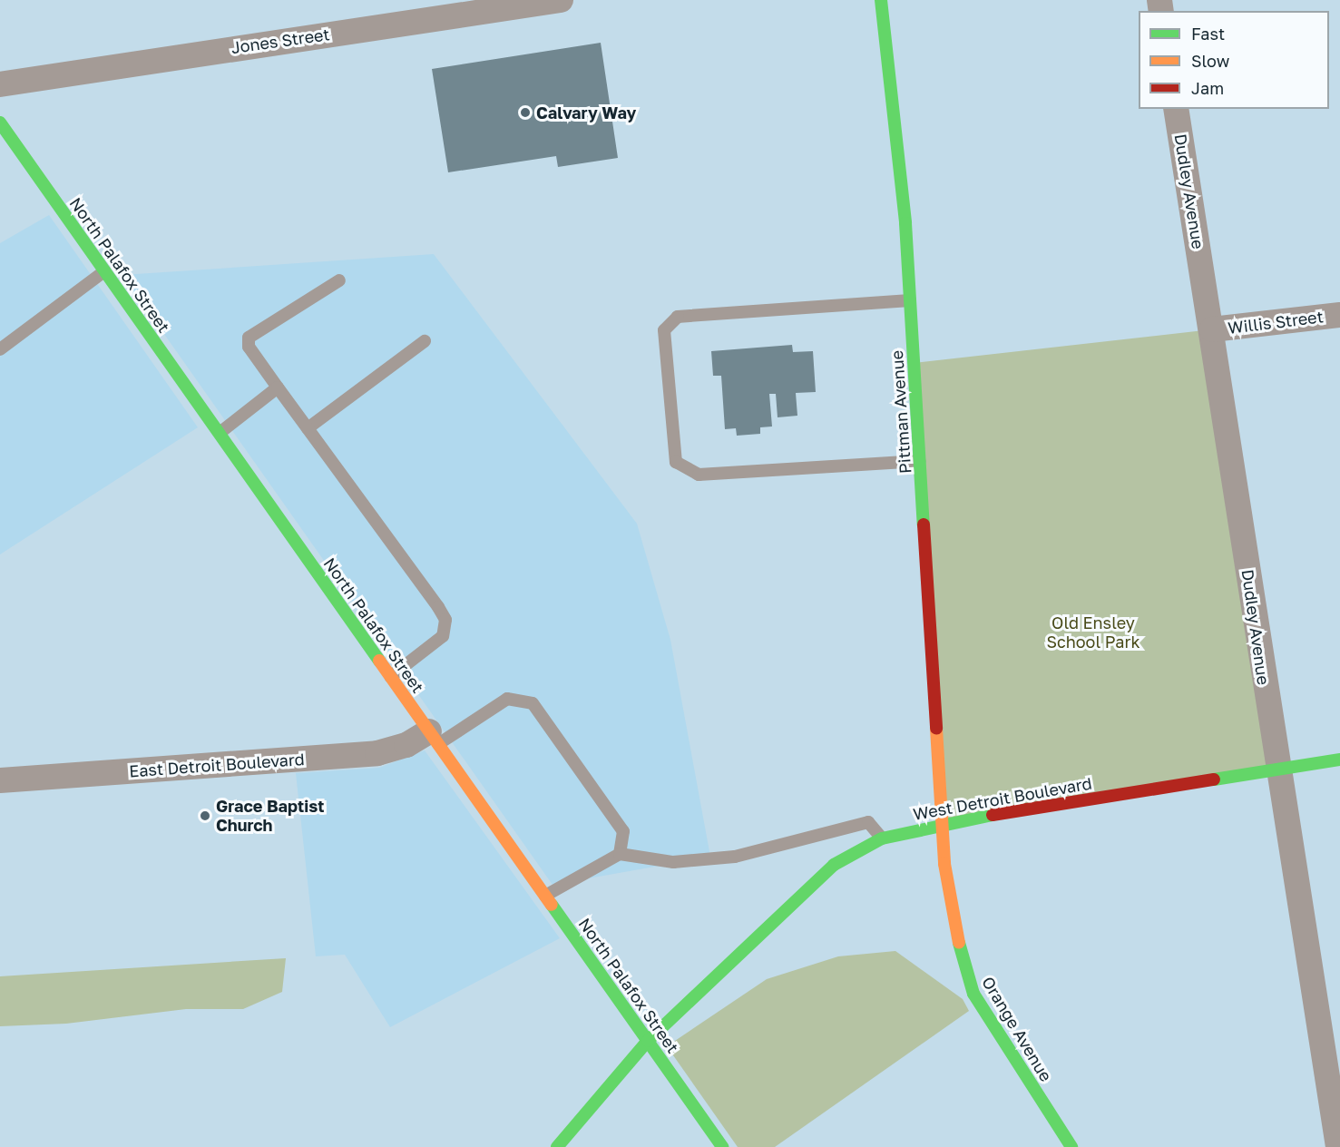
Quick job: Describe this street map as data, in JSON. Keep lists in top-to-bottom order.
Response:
{
  "streets": {
    "street": [
      "Jones Street",
      "Dudley Avenue",
      "North Palafox Street",
      "Willis Street",
      "Pittman Avenue",
      "East Detroit Boulevard",
      "West Detroit Boulevard",
      "Orange Avenue"
    ]
  },
  "crossings": [
    ["Dudley Avenue", "Willis Street"],
    ["Dudley Avenue", "West Detroit Boulevard"],
    ["North Palafox Street", "East Detroit Boulevard"],
    ["North Palafox Street", "West Detroit Boulevard"],
    ["Pittman Avenue", "West Detroit Boulevard"],
    ["Pittman Avenue", "Orange Avenue"],
    ["West Detroit Boulevard", "Orange Avenue"]
  ],
  "parks": ["Old Ensley School Park"],
  "places": ["Calvary Way", "Grace Baptist Church"],
  "legend": ["Fast", "Slow", "Jam"]
}
